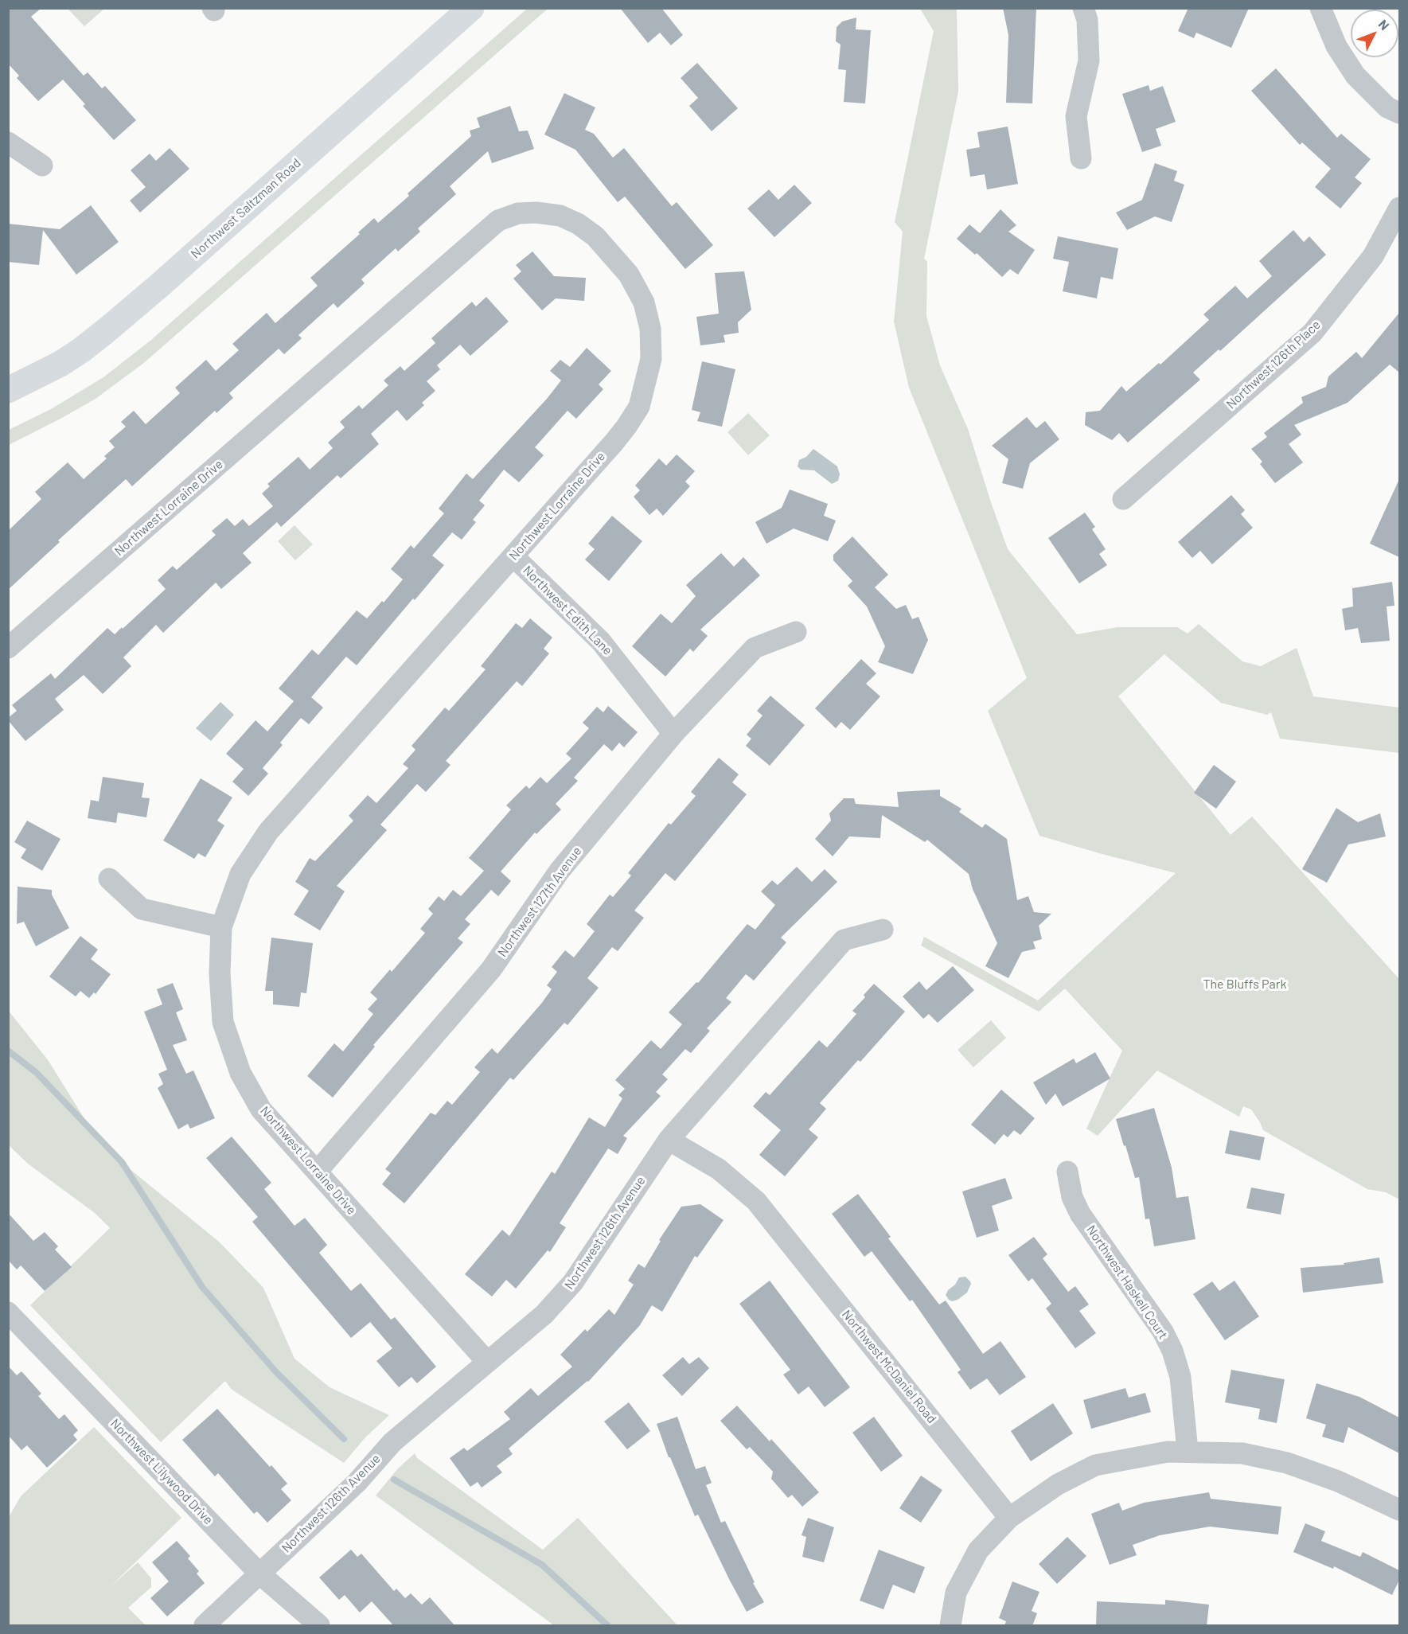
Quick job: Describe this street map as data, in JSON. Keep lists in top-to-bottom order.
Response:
{
  "streets": {
    "main road": ["Northwest Saltzman Road"],
    "street": [
      "Northwest 126th Place",
      "Northwest Lorraine Drive",
      "Northwest Edith Lane",
      "Northwest 127th Avenue",
      "Northwest 126th Avenue",
      "Northwest Haskell Court",
      "Northwest McDaniel Road",
      "Northwest Lilywood Drive"
    ]
  },
  "crossings": [
    ["Northwest Lorraine Drive", "Northwest Edith Lane"],
    ["Northwest Lorraine Drive", "Northwest 127th Avenue"],
    ["Northwest Lorraine Drive", "Northwest 126th Avenue"],
    ["Northwest Edith Lane", "Northwest 127th Avenue"],
    ["Northwest 126th Avenue", "Northwest McDaniel Road"],
    ["Northwest 126th Avenue", "Northwest Lilywood Drive"]
  ],
  "parks": ["The Bluffs Park"],
  "north": "top right"
}
